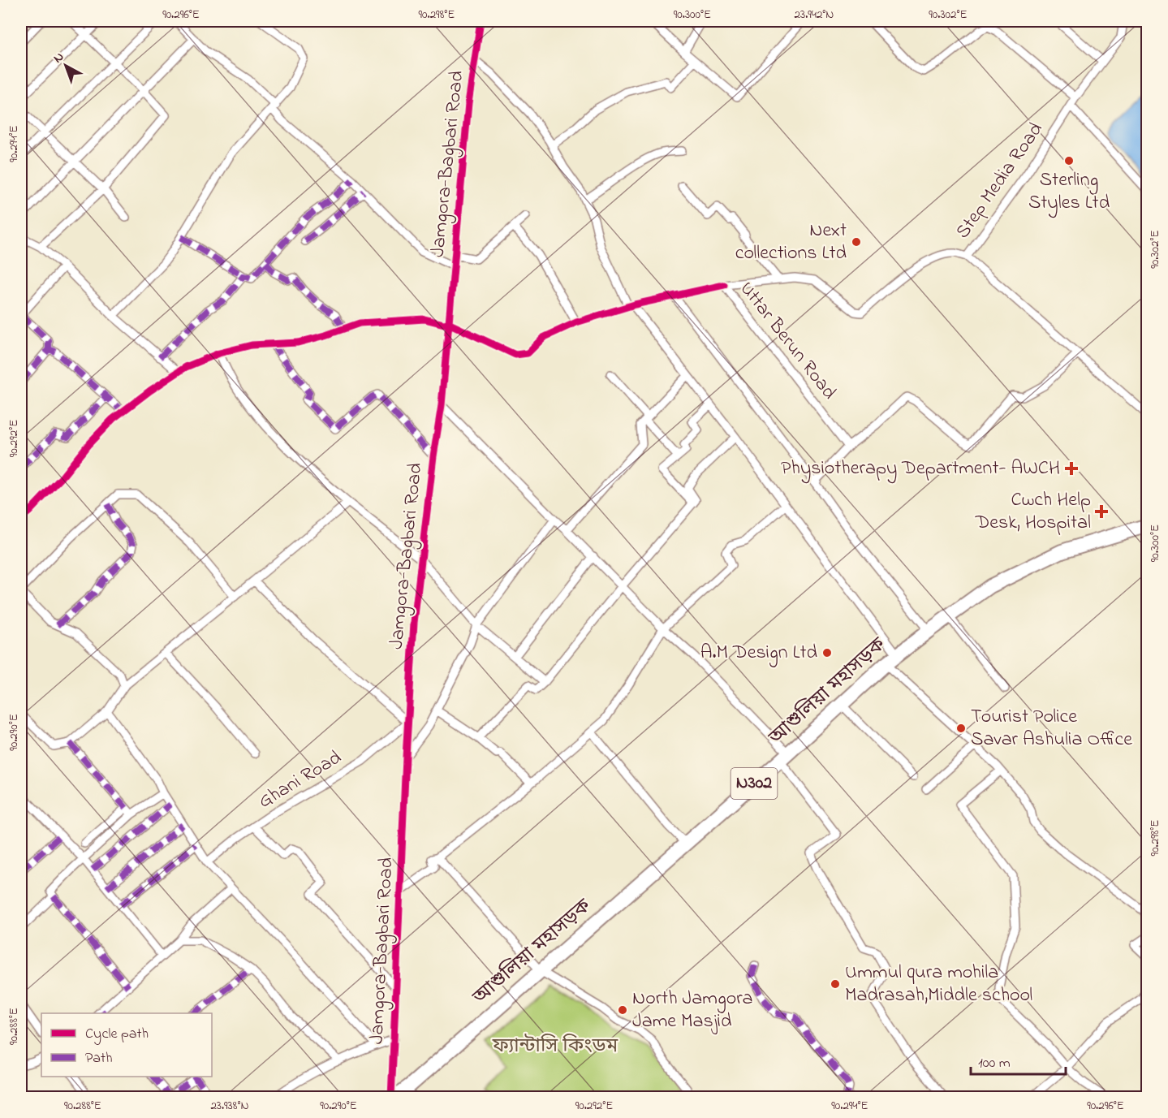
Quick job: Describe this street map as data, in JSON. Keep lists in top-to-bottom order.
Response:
{
  "streets": {
    "highway": ["আশুলিয়া মহাসড়ক", "N302"],
    "street": [
      "Jamgora-Bagbari Road",
      "Step Media Road",
      "Uttar Berun Road",
      "Ghani Road"
    ]
  },
  "crossings": [
    ["Jamgora-Bagbari Road", "আশুলিয়া মহাসড়ক"],
    ["Jamgora-Bagbari Road", "Ghani Road"],
    ["Step Media Road", "Uttar Berun Road"]
  ],
  "parks": ["ফ্যান্টাসি কিংডম"],
  "places": {
    "other": [
      "Sterling Styles Ltd",
      "Next collections Ltd",
      "A.M Design Ltd",
      "Tourist Police Savar Ashulia Office",
      "Ummul qura mohila Madrasah,Middle school",
      "North Jamgora Jame Masjid"
    ],
    "health": ["Physiotherapy Department- AWCH", "Cwch Help Desk, Hospital"]
  },
  "legend": ["Cycle path", "Path"],
  "scale_bar": "100 m",
  "north": "top left",
  "coordinates": [
    "90.296°E",
    "90.298°E",
    "90.300°E",
    "23.942°N",
    "90.302°E",
    "90.294°E",
    "90.292°E",
    "90.290°E",
    "90.288°E",
    "23.938°N"
  ]
}
